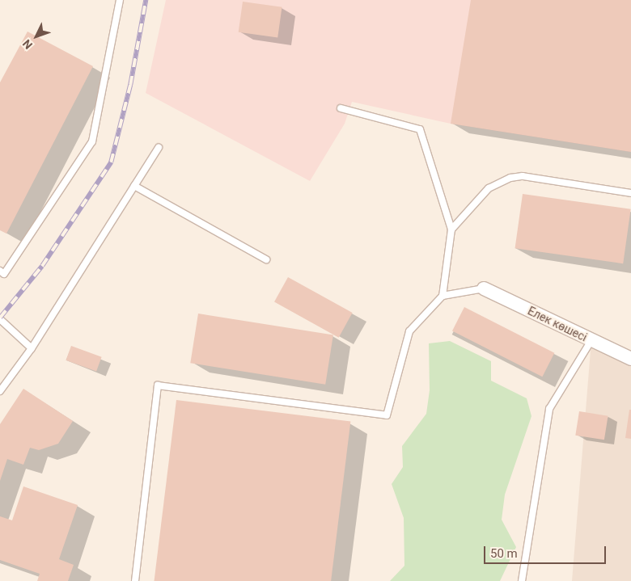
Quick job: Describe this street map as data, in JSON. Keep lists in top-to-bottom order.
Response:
{
  "streets": {
    "street": ["Елек көшесі"]
  },
  "scale_bar": "50 m",
  "north": "bottom left"
}
